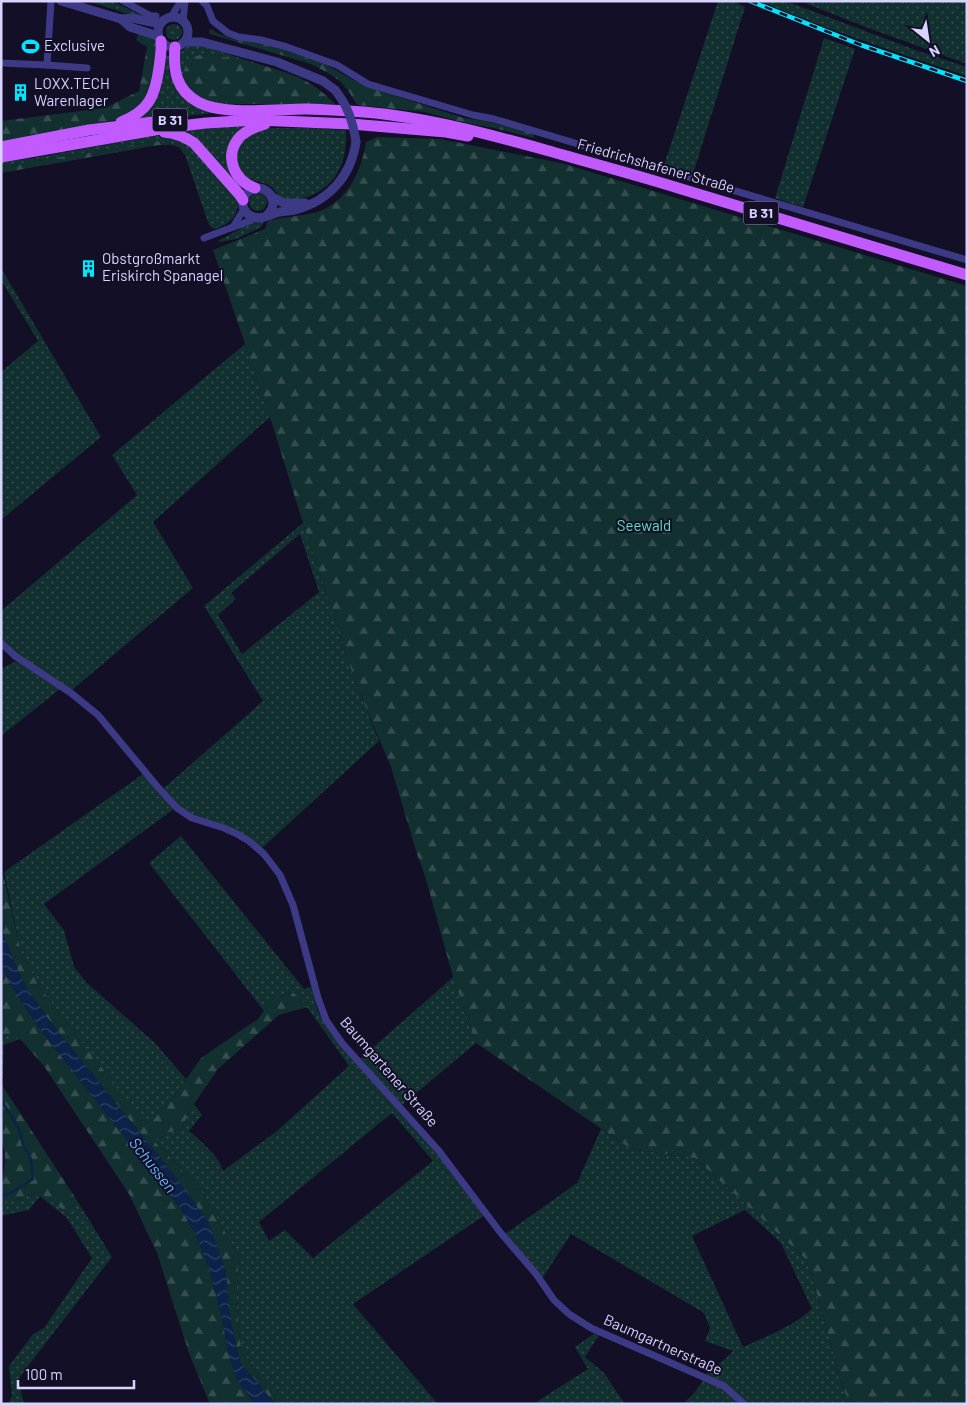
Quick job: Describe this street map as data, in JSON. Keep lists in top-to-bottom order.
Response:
{
  "streets": {
    "main road": ["B 31", "Friedrichshafener Straße"],
    "street": ["Baumgartener Straße", "Baumgartnerstraße"]
  },
  "crossings": [
    ["B 31", "Friedrichshafener Straße"],
    ["Baumgartener Straße", "Baumgartnerstraße"]
  ],
  "water": ["Schussen"],
  "parks": ["Seewald"],
  "places": {
    "sports": ["Exclusive"],
    "building": ["LOXX.TECH Warenlager", "Obstgroßmarkt Eriskirch Spanagel"]
  },
  "scale_bar": "100 m",
  "north": "bottom right"
}
